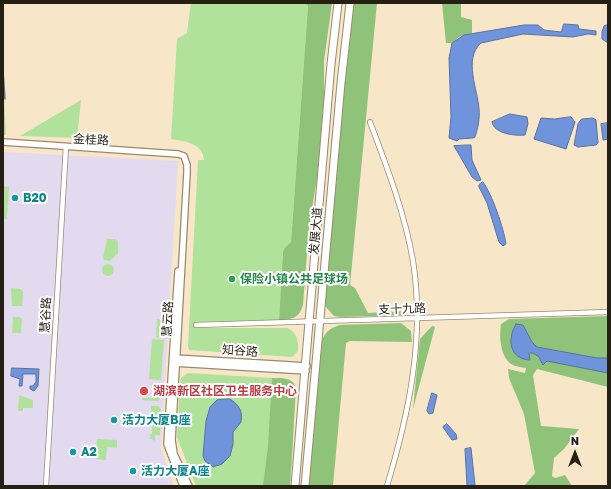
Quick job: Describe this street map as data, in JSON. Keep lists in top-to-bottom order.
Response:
{
  "streets": {
    "main road": ["发展大道"],
    "street": [
      "金桂路",
      "支十九路",
      "慧谷路",
      "慧云路",
      "知谷路"
    ]
  },
  "crossings": [
    ["金桂路", "慧谷路"],
    ["金桂路", "慧云路"],
    ["发展大道", "支十九路"],
    ["发展大道", "知谷路"],
    ["慧云路", "知谷路"]
  ],
  "places": [
    "B20",
    "保险小镇公共足球场",
    "湖滨新区社区卫生服务中心",
    "活力大厦B座",
    "A2",
    "活力大厦A座"
  ],
  "north": "top"
}
